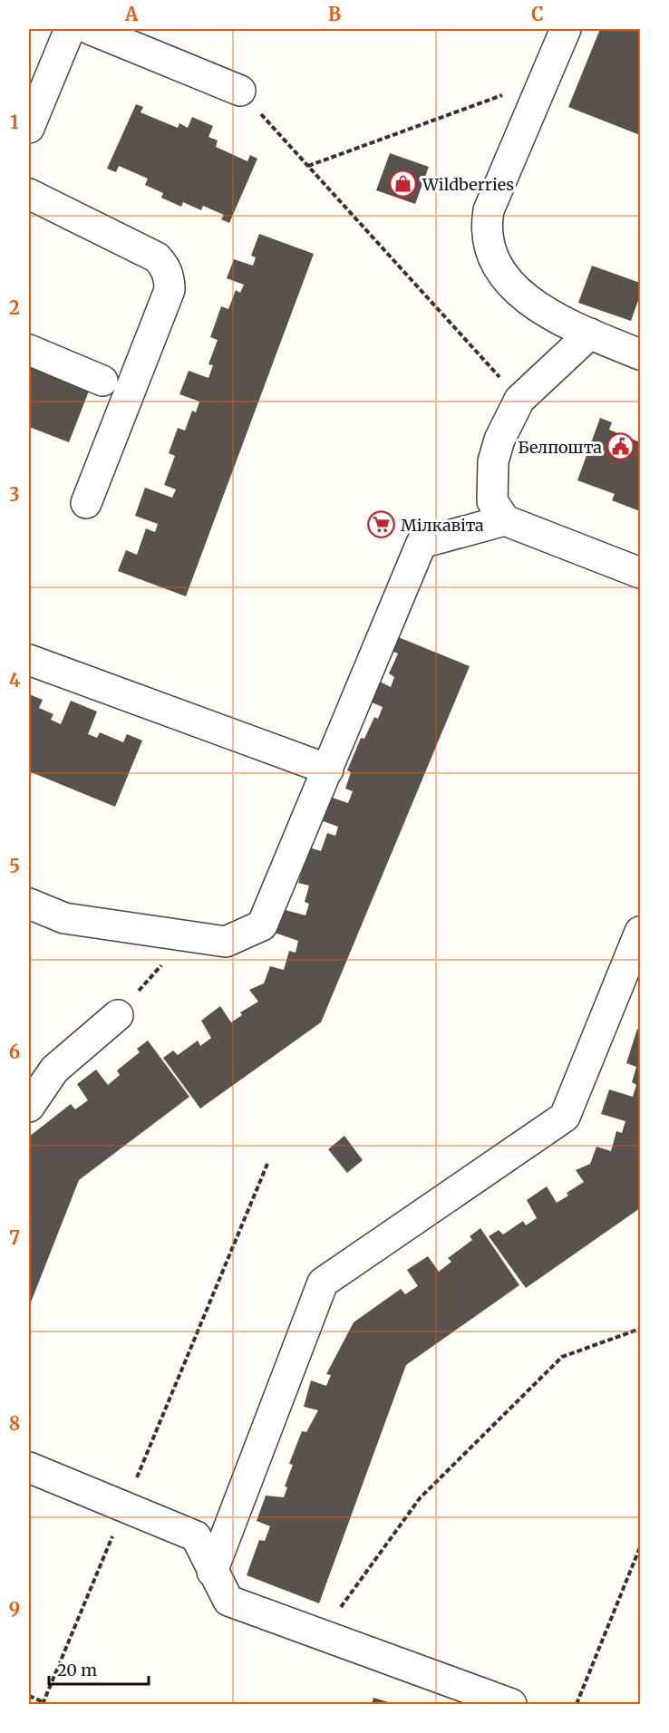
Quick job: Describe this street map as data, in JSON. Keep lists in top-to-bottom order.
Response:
{
  "places": {
    "shop": ["Wildberries"],
    "public building": ["Белпошта"],
    "supermarket": ["Мілкавіта"]
  },
  "scale_bar": "20 m",
  "grid": {
    "columns": ["A", "B", "C"],
    "rows": [
      "1",
      "2",
      "3",
      "4",
      "5",
      "6",
      "7",
      "8",
      "9"
    ]
  }
}
